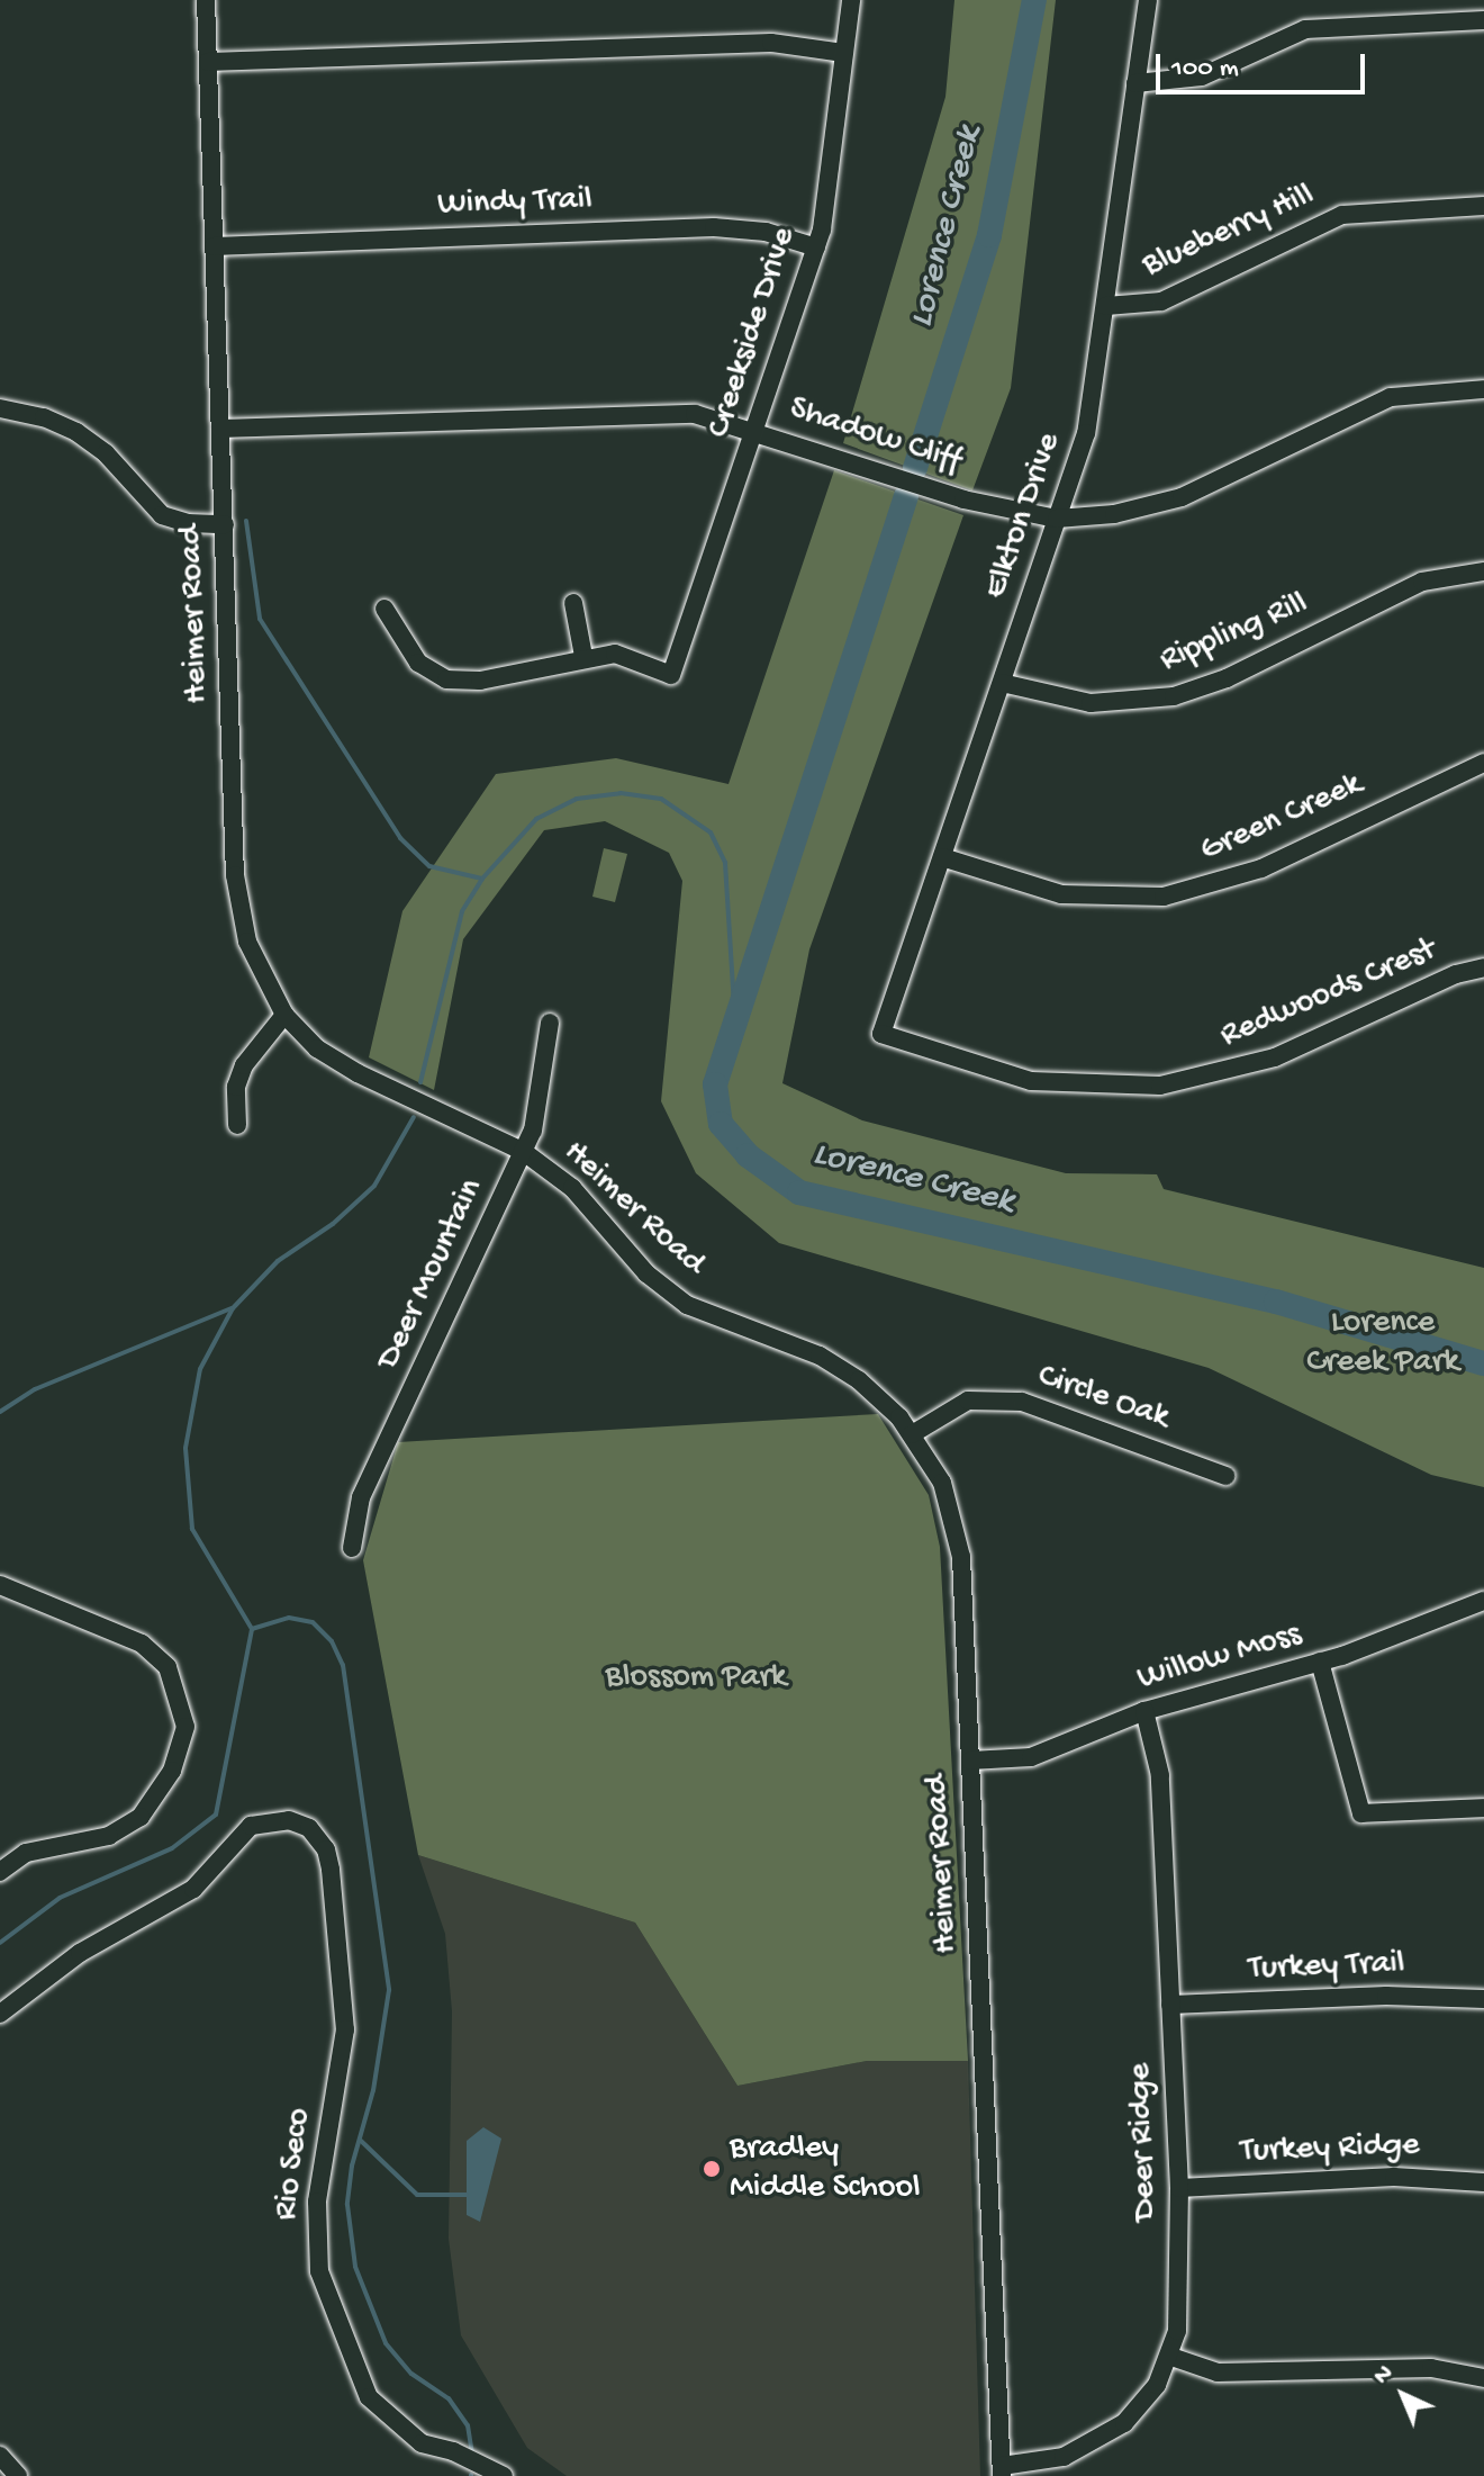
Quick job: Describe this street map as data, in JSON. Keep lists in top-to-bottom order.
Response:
{
  "streets": {
    "street": [
      "Windy Trail",
      "Blueberry Hill",
      "Creekside Drive",
      "Shadow Cliff",
      "Elkton Drive",
      "Heimer Road",
      "Rippling Rill",
      "Green Creek",
      "Redwoods Crest",
      "Deer Mountain",
      "Circle Oak",
      "Willow Moss",
      "Turkey Trail",
      "Deer Ridge",
      "Turkey Ridge",
      "Rio Seco"
    ]
  },
  "crossings": [
    ["Windy Trail", "Creekside Drive"],
    ["Windy Trail", "Heimer Road"],
    ["Blueberry Hill", "Elkton Drive"],
    ["Creekside Drive", "Shadow Cliff"],
    ["Shadow Cliff", "Elkton Drive"],
    ["Shadow Cliff", "Heimer Road"],
    ["Elkton Drive", "Rippling Rill"],
    ["Elkton Drive", "Green Creek"],
    ["Elkton Drive", "Redwoods Crest"],
    ["Heimer Road", "Deer Mountain"],
    ["Heimer Road", "Circle Oak"],
    ["Heimer Road", "Willow Moss"],
    ["Heimer Road", "Deer Ridge"],
    ["Willow Moss", "Deer Ridge"],
    ["Turkey Trail", "Deer Ridge"],
    ["Deer Ridge", "Turkey Ridge"]
  ],
  "water": ["Lorence Creek"],
  "parks": ["Lorence Creek Park", "Blossom Park"],
  "places": ["Bradley Middle School"],
  "scale_bar": "100 m",
  "north": "top left"
}
